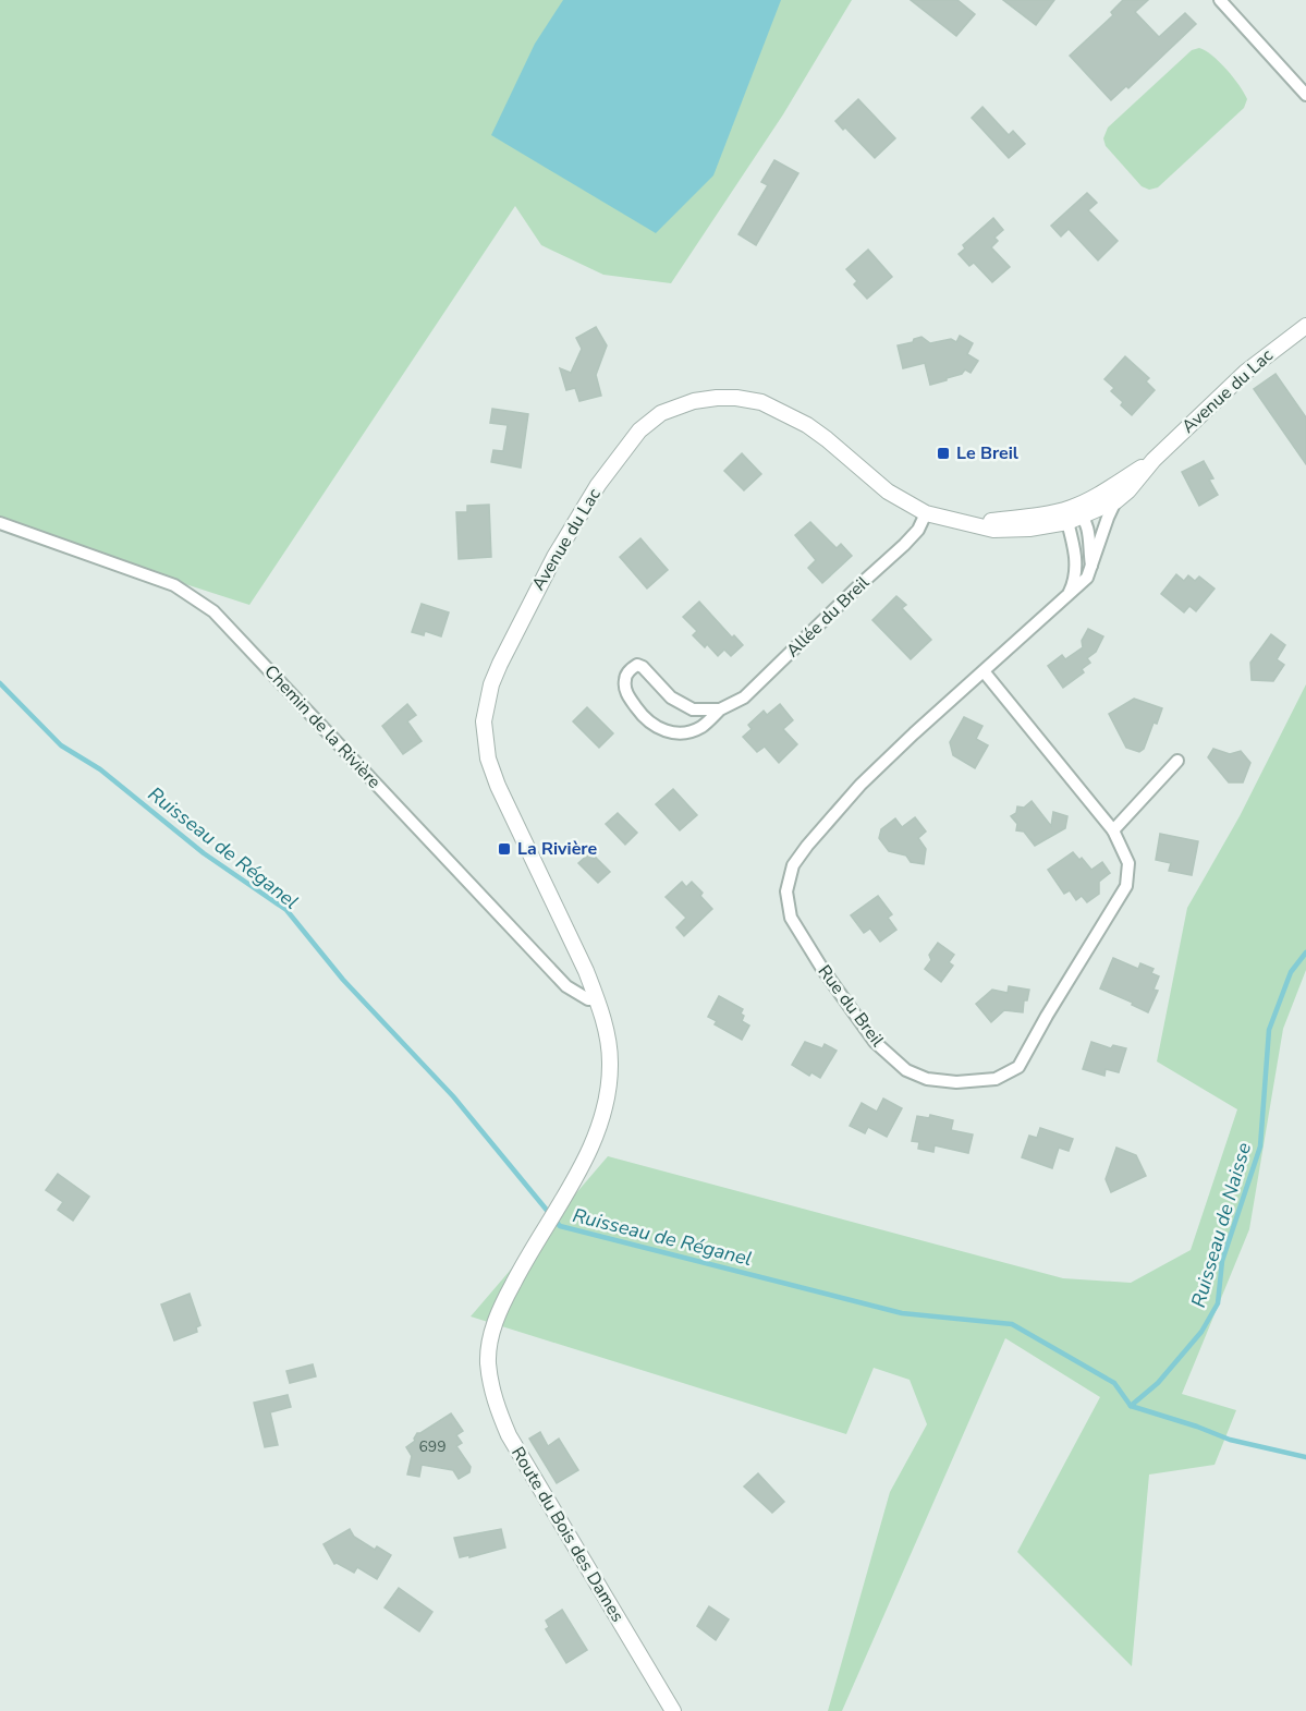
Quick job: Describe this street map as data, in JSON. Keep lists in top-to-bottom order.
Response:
{
  "streets": {
    "street": [
      "Avenue du Lac",
      "Allée du Breil",
      "Chemin de la Rivière",
      "Rue du Breil",
      "Route du Bois des Dames"
    ]
  },
  "crossings": [
    ["Avenue du Lac", "Allée du Breil"],
    ["Avenue du Lac", "Chemin de la Rivière"],
    ["Avenue du Lac", "Rue du Breil"],
    ["Avenue du Lac", "Route du Bois des Dames"]
  ],
  "water": ["Ruisseau de Réganel", "Ruisseau de Naisse"],
  "places": {
    "transit": ["Le Breil", "La Rivière"]
  },
  "house_numbers": ["699"]
}
